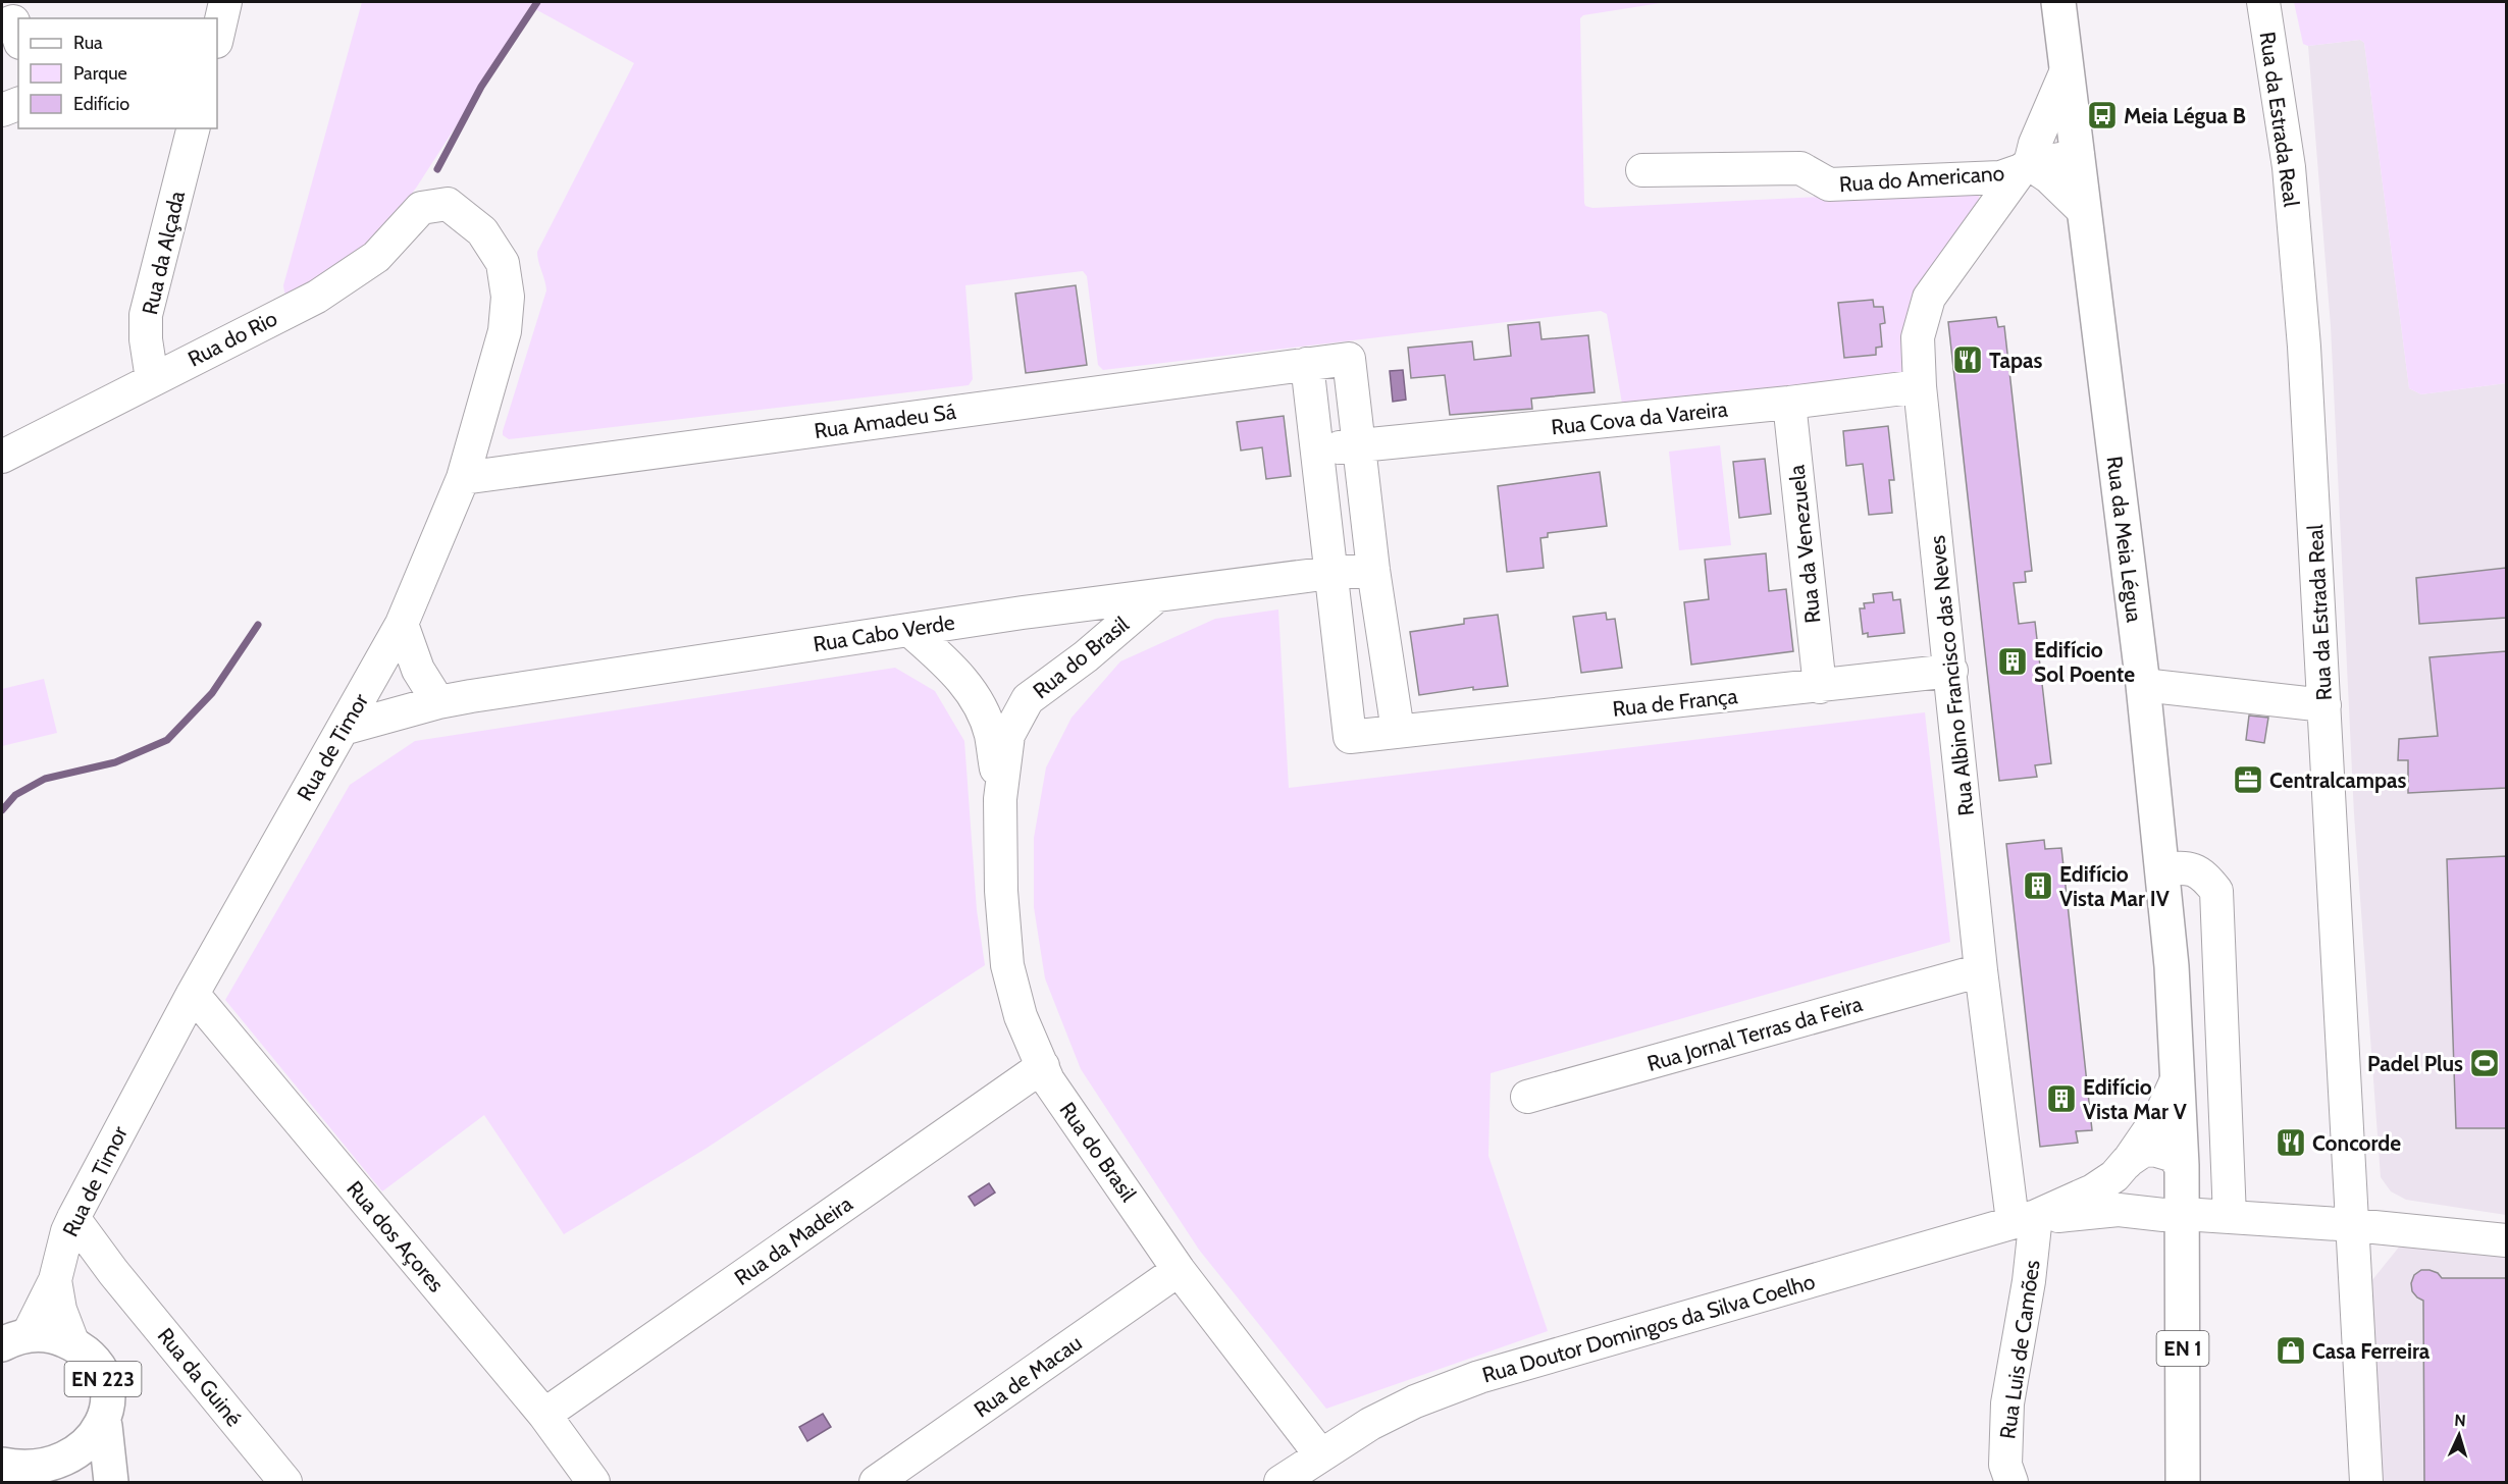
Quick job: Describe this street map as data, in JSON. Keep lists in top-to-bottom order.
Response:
{
  "streets": {
    "main road": ["Rua da Meia Légua", "EN 1", "EN 223"],
    "street": [
      "Rua da Estrada Real",
      "Rua do Americano",
      "Rua da Alçada",
      "Rua do Rio",
      "Rua Cova da Vareira",
      "Rua Amadeu Sá",
      "Rua da Venezuela",
      "Rua Cabo Verde",
      "Rua do Brasil",
      "Rua Albino Francisco das Neves",
      "Rua de França",
      "Rua de Timor",
      "Rua Jornal Terras da Feira",
      "Rua dos Açores",
      "Rua da Madeira",
      "Rua Doutor Domingos da Silva Coelho",
      "Rua Luis de Camões",
      "Rua de Macau",
      "Rua da Guiné"
    ]
  },
  "crossings": [
    ["Rua do Americano", "Rua Albino Francisco das Neves"],
    ["Rua da Alçada", "Rua do Rio"],
    ["Rua do Rio", "Rua de Timor"],
    ["Rua Cova da Vareira", "Rua Amadeu Sá"],
    ["Rua Cova da Vareira", "Rua da Venezuela"],
    ["Rua Cova da Vareira", "Rua Albino Francisco das Neves"],
    ["Rua Amadeu Sá", "Rua de Timor"],
    ["Rua da Meia Légua", "Rua Albino Francisco das Neves"],
    ["Rua da Meia Légua", "Rua Doutor Domingos da Silva Coelho"],
    ["Rua da Venezuela", "Rua de França"],
    ["Rua Cabo Verde", "Rua do Brasil"],
    ["Rua Cabo Verde", "Rua de França"],
    ["Rua Cabo Verde", "Rua de Timor"],
    ["Rua do Brasil", "Rua da Madeira"],
    ["Rua do Brasil", "Rua Doutor Domingos da Silva Coelho"],
    ["Rua do Brasil", "Rua de Macau"],
    ["Rua Albino Francisco das Neves", "Rua de França"],
    ["Rua Albino Francisco das Neves", "Rua Jornal Terras da Feira"],
    ["Rua Albino Francisco das Neves", "Rua Doutor Domingos da Silva Coelho"],
    ["Rua Albino Francisco das Neves", "Rua Luis de Camões"],
    ["Rua de Timor", "Rua dos Açores"],
    ["Rua de Timor", "Rua da Guiné"],
    ["Rua de Timor", "EN 223"],
    ["Rua dos Açores", "Rua da Madeira"],
    ["Rua Doutor Domingos da Silva Coelho", "Rua Luis de Camões"]
  ],
  "places": {
    "bus stop": ["Meia Légua B"],
    "restaurant": ["Tapas", "Concorde"],
    "building": ["Edifício Sol Poente", "Edifício Vista Mar IV", "Edifício Vista Mar V"],
    "office": ["Centralcampas"],
    "sports": ["Padel Plus"],
    "shop": ["Casa Ferreira"]
  },
  "legend": ["Rua", "Parque", "Edifício"],
  "north": "top"
}
